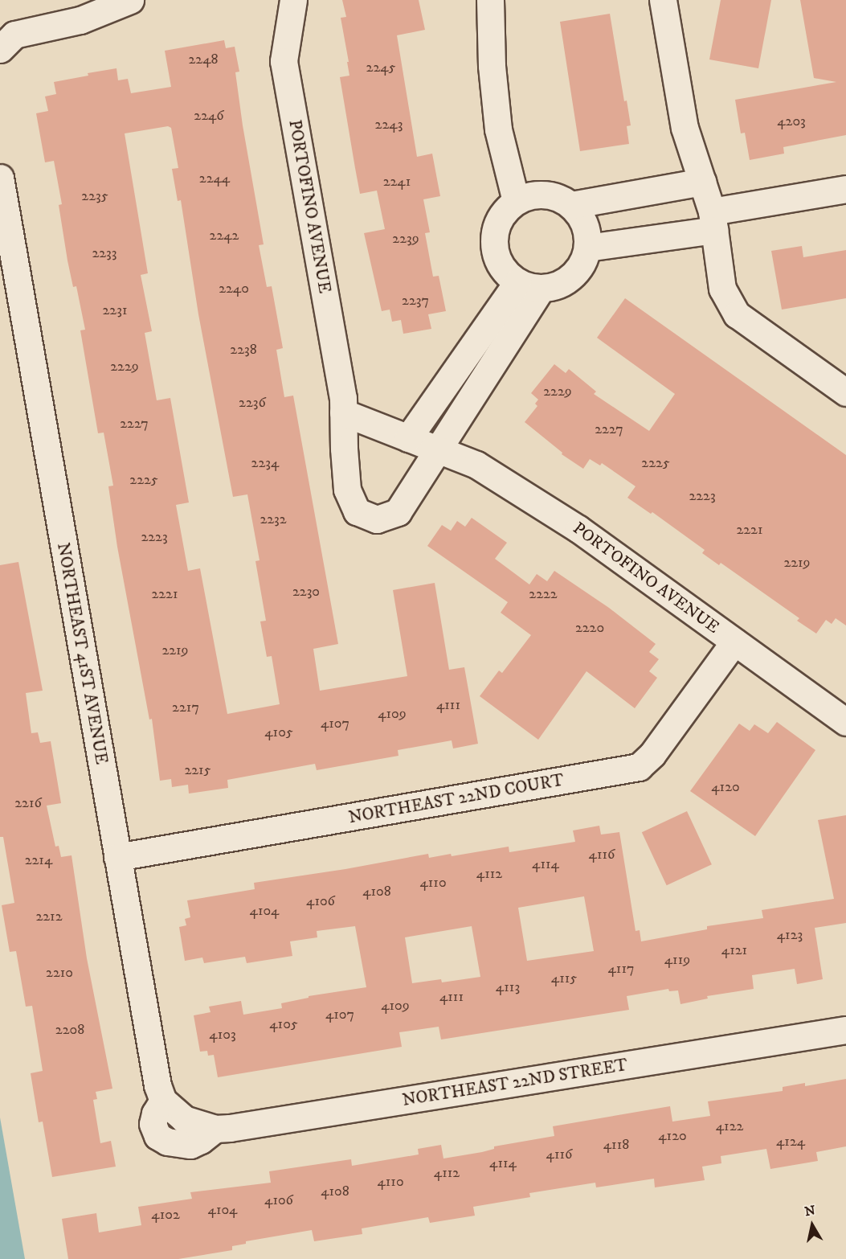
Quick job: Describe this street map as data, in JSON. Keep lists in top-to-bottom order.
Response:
{
  "streets": {
    "street": [
      "PORTOFINO AVENUE",
      "NORTHEAST 41ST AVENUE",
      "NORTHEAST 22ND COURT",
      "NORTHEAST 22ND STREET"
    ]
  },
  "crossings": [
    ["PORTOFINO AVENUE", "NORTHEAST 22ND COURT"],
    ["NORTHEAST 41ST AVENUE", "NORTHEAST 22ND COURT"],
    ["NORTHEAST 41ST AVENUE", "NORTHEAST 22ND STREET"]
  ],
  "house_numbers": [
    "2248",
    "2245",
    "2246",
    "4203",
    "2243",
    "2244",
    "2241",
    "2235",
    "2242",
    "2239",
    "2233",
    "2240",
    "2237",
    "2231",
    "2238",
    "2229",
    "2229",
    "2236",
    "2227",
    "2227",
    "2234",
    "2225",
    "2225",
    "2223",
    "2232",
    "2221",
    "2223",
    "2219",
    "2230",
    "2221",
    "2222",
    "2220",
    "2219",
    "4111",
    "2217",
    "4109",
    "4107",
    "4105",
    "2215",
    "4120",
    "2216",
    "4116",
    "2214",
    "4114",
    "4112",
    "4110",
    "4108",
    "4106",
    "4104",
    "2212",
    "4123",
    "4121",
    "4119",
    "4117",
    "2210",
    "4115",
    "4113",
    "4111",
    "4109",
    "4107",
    "4105",
    "2208",
    "4103",
    "4122",
    "4120",
    "4124",
    "4118",
    "4116",
    "4114",
    "4112",
    "4110",
    "4108",
    "4106",
    "4104",
    "4102"
  ],
  "north": "top"
}
